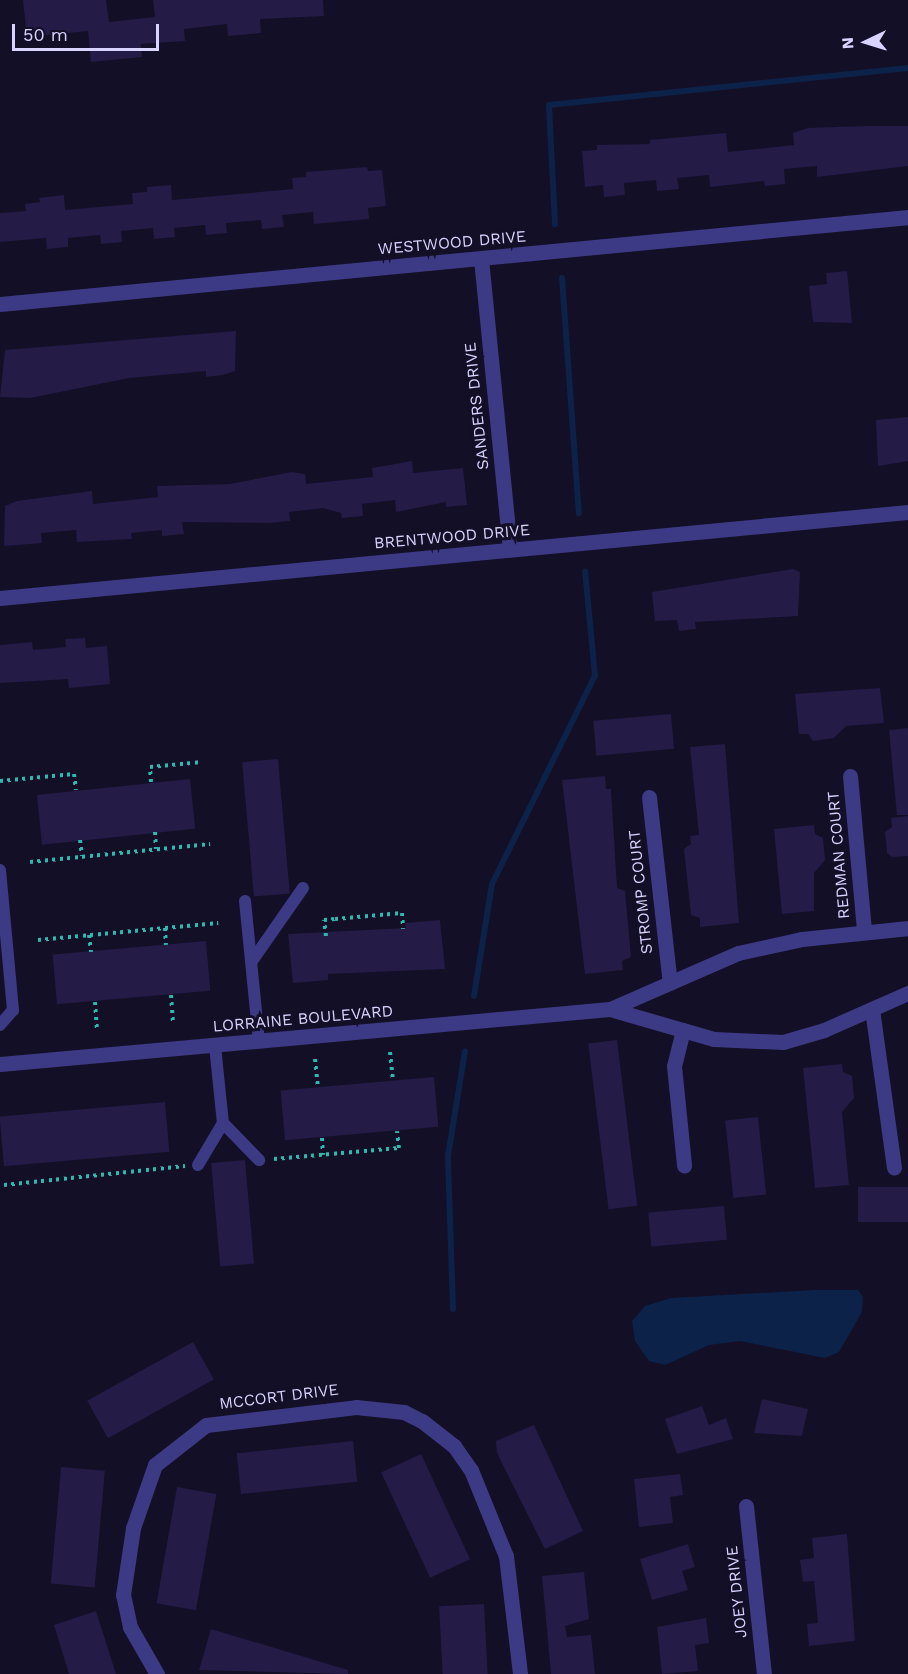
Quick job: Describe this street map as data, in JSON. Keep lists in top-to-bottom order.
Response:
{
  "streets": {
    "street": [
      "WESTWOOD DRIVE",
      "SANDERS DRIVE",
      "BRENTWOOD DRIVE",
      "REDMAN COURT",
      "STROMP COURT",
      "LORRAINE BOULEVARD",
      "MCCORT DRIVE",
      "JOEY DRIVE"
    ]
  },
  "crossings": [
    ["WESTWOOD DRIVE", "SANDERS DRIVE"],
    ["SANDERS DRIVE", "BRENTWOOD DRIVE"]
  ],
  "scale_bar": "50 m",
  "north": "left"
}
